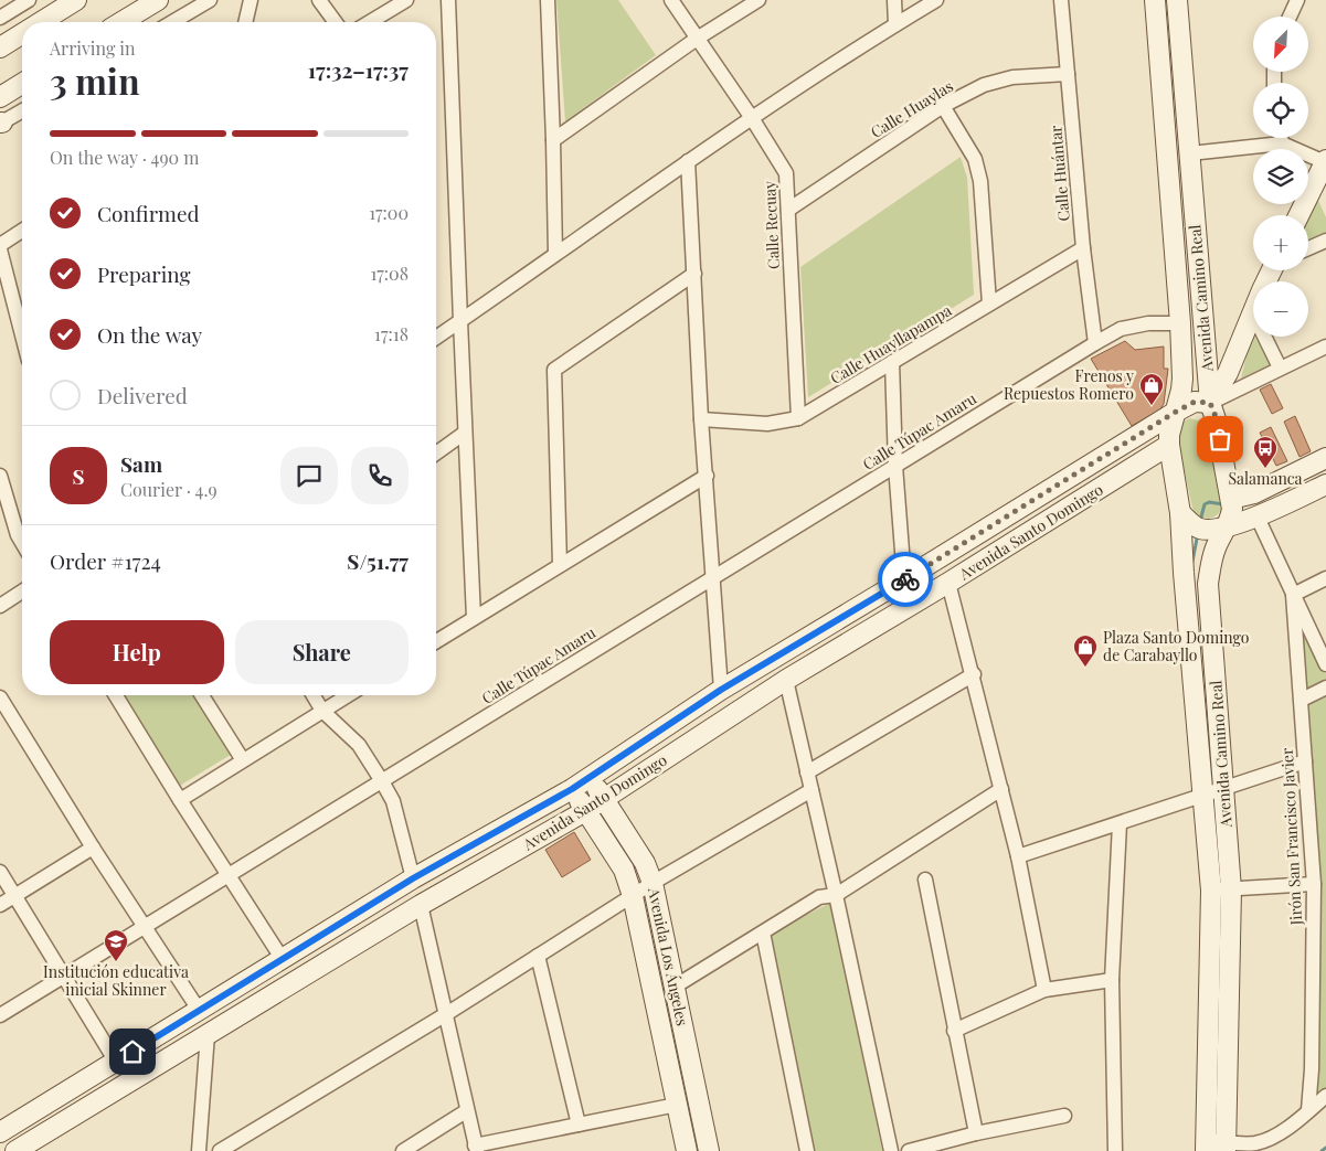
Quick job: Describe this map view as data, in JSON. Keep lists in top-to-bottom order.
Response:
{
  "streets": {
    "street": [
      "Calle Huaylas",
      "Calle Huántar",
      "Calle Recuay",
      "Avenida Camino Real",
      "Calle Huayllapampa",
      "Calle Túpac Amaru",
      "Avenida Santo Domingo",
      "Jirón San Francisco Javier",
      "Avenida Los Ángeles"
    ]
  },
  "crossings": [
    ["Calle Huaylas", "Calle Huántar"],
    ["Calle Huaylas", "Calle Recuay"],
    ["Calle Huántar", "Calle Huayllapampa"],
    ["Calle Huántar", "Calle Túpac Amaru"],
    ["Calle Recuay", "Calle Huayllapampa"],
    ["Avenida Camino Real", "Calle Túpac Amaru"],
    ["Avenida Camino Real", "Avenida Santo Domingo"],
    ["Avenida Santo Domingo", "Avenida Los Ángeles"]
  ],
  "places": {
    "shop": ["Frenos y Repuestos Romero", "Plaza Santo Domingo de Carabayllo"],
    "bus stop": ["Salamanca"],
    "school or university": ["Institución educativa inicial Skinner"]
  },
  "north": "bottom left",
  "page": {
    "map_buttons": ["+", "−"],
    "heading": ["3 min", "Arriving in", "17:32–17:37"],
    "panel": [
      "Sam",
      "Courier · 4.9",
      "Order #1724",
      "S/51.77"
    ],
    "bar": "On the way · 490 m",
    "list": [
      ["Confirmed", "17:00"],
      ["Preparing", "17:08"],
      ["On the way", "17:18"],
      "Delivered"
    ],
    "round": "S",
    "buttons": ["Help", "Share"]
  }
}
